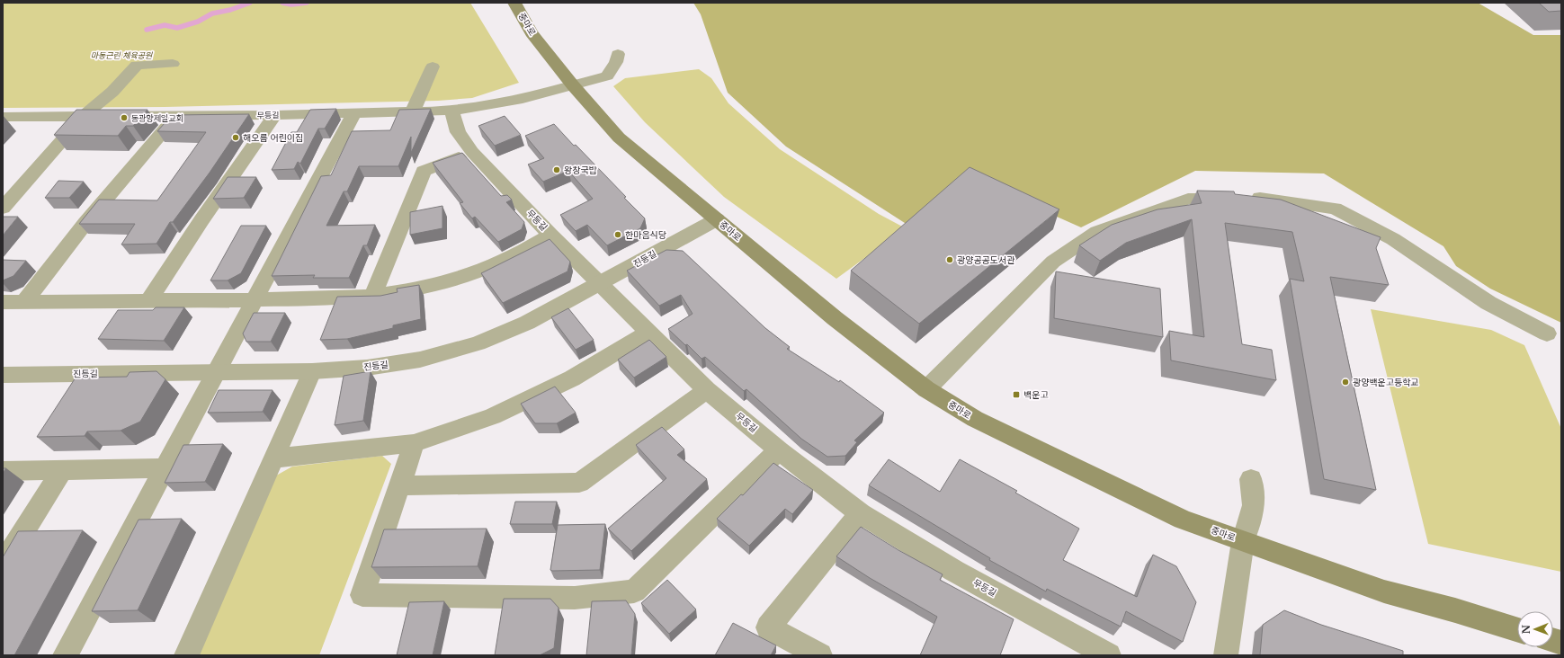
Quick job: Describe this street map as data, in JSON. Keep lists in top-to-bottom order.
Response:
{
  "streets": {
    "main road": ["중마로"],
    "street": ["무등길", "진등길"]
  },
  "crossings": [
    ["중마로", "무등길"],
    ["중마로", "진등길"],
    ["무등길", "진등길"]
  ],
  "parks": ["마동근린 체육공원"],
  "places": {
    "other": [
      "동광양제일교회",
      "해오름 어린이집",
      "왕창국밥",
      "한마음식당",
      "광양공공도서관",
      "광양백운고등학교"
    ],
    "transit": ["백운고"]
  },
  "north": "left"
}
